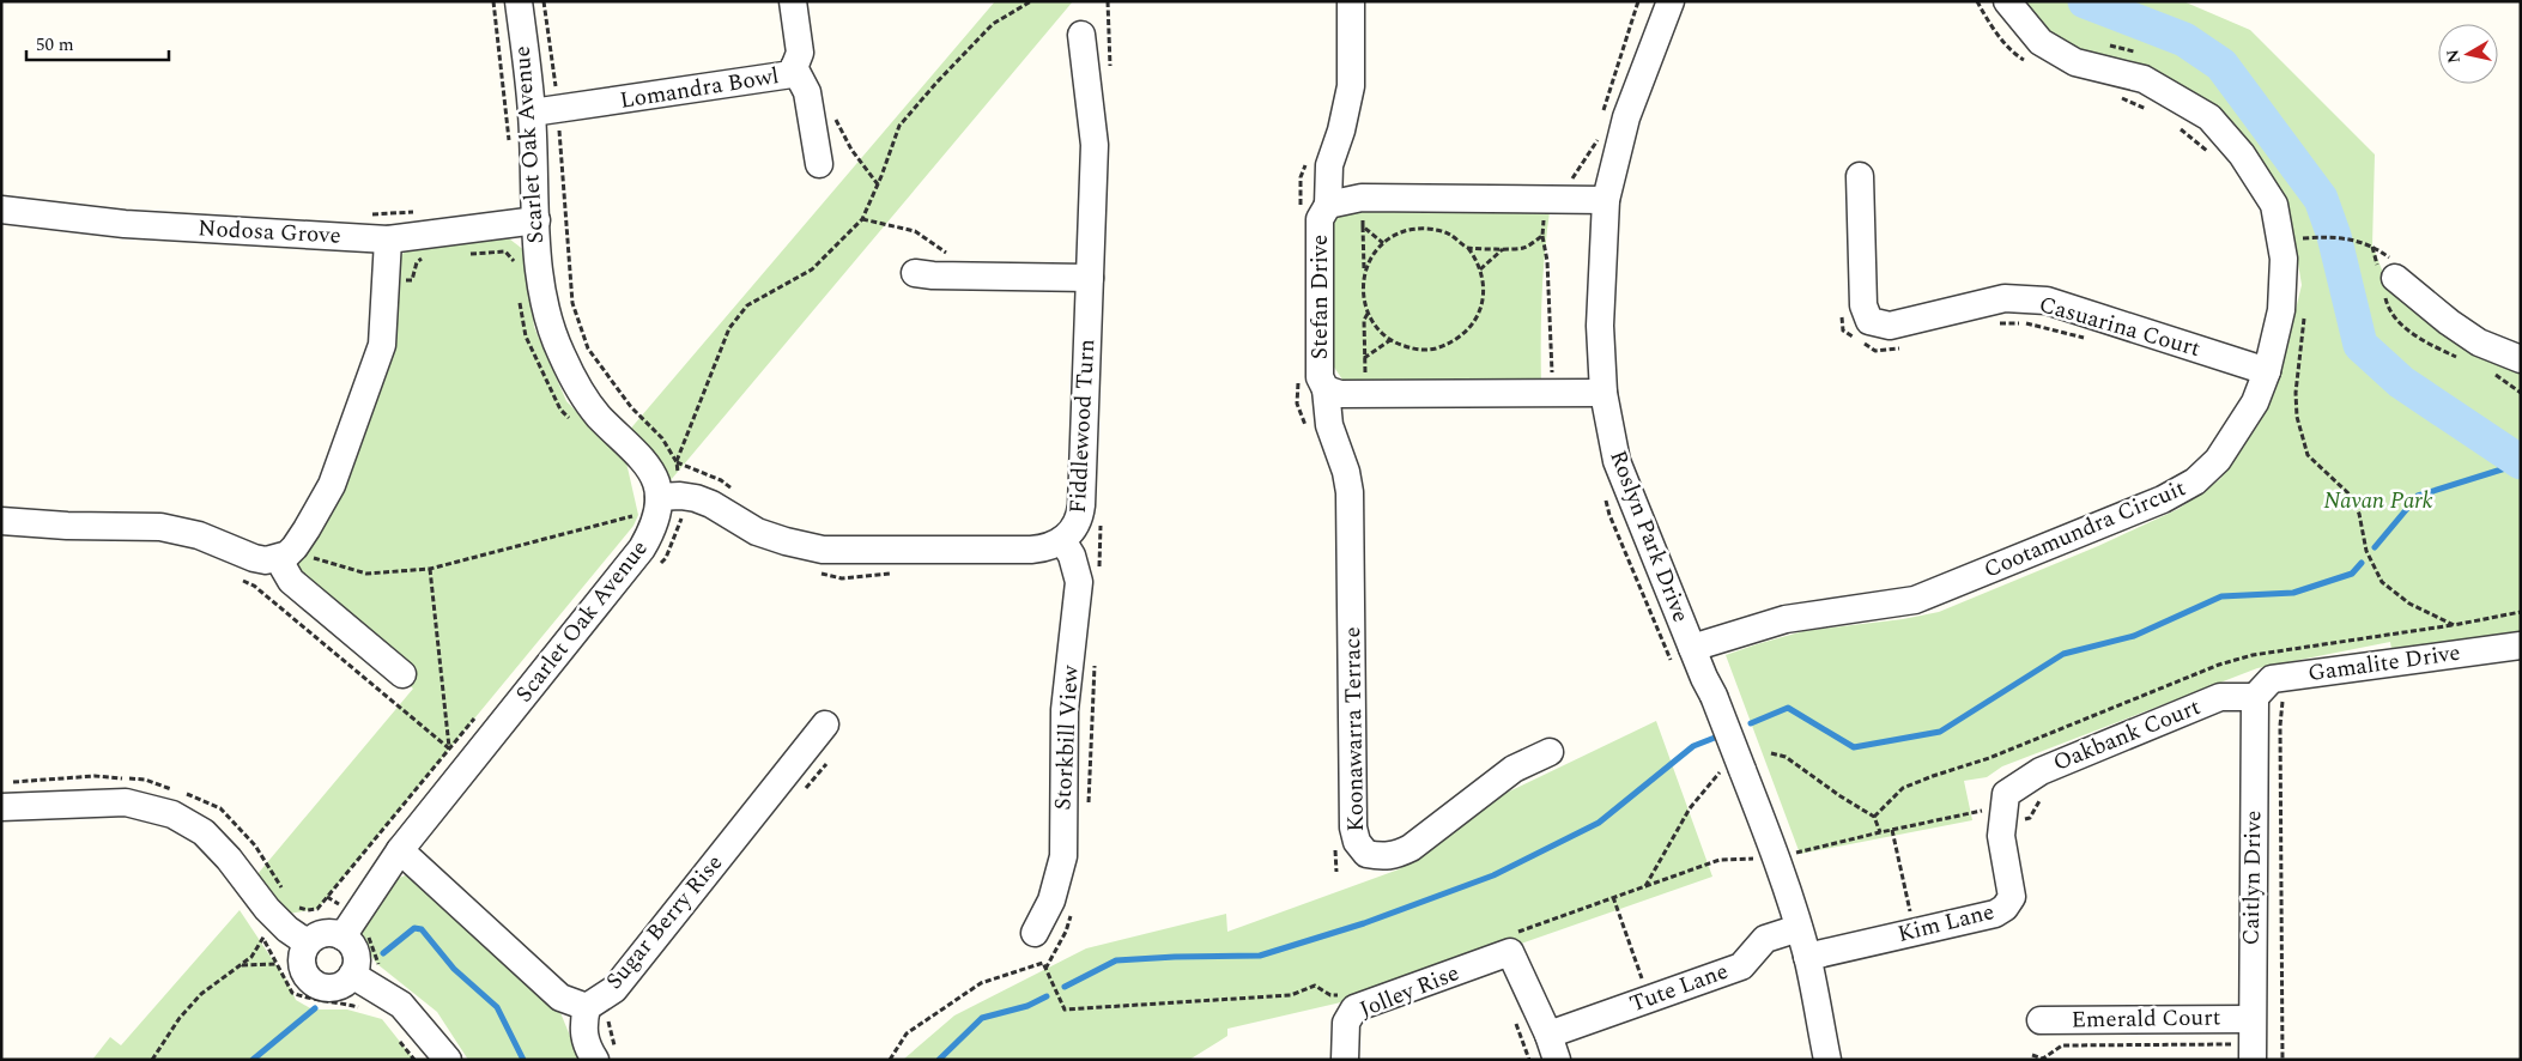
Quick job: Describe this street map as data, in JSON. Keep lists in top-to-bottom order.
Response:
{
  "streets": {
    "street": [
      "Lomandra Bowl",
      "Scarlet Oak Avenue",
      "Nodosa Grove",
      "Stefan Drive",
      "Casuarina Court",
      "Fiddlewood Turn",
      "Cootamundra Circuit",
      "Roslyn Park Drive",
      "Gamalite Drive",
      "Koonawarra Terrace",
      "Oakbank Court",
      "Storkbill View",
      "Caitlyn Drive",
      "Sugar Berry Rise",
      "Kim Lane",
      "Tute Lane",
      "Jolley Rise",
      "Emerald Court"
    ]
  },
  "crossings": [
    ["Lomandra Bowl", "Scarlet Oak Avenue"],
    ["Scarlet Oak Avenue", "Nodosa Grove"],
    ["Scarlet Oak Avenue", "Fiddlewood Turn"],
    ["Scarlet Oak Avenue", "Sugar Berry Rise"],
    ["Stefan Drive", "Roslyn Park Drive"],
    ["Stefan Drive", "Koonawarra Terrace"],
    ["Casuarina Court", "Cootamundra Circuit"],
    ["Fiddlewood Turn", "Storkbill View"],
    ["Cootamundra Circuit", "Roslyn Park Drive"],
    ["Roslyn Park Drive", "Kim Lane"],
    ["Roslyn Park Drive", "Tute Lane"],
    ["Gamalite Drive", "Oakbank Court"],
    ["Gamalite Drive", "Caitlyn Drive"],
    ["Oakbank Court", "Caitlyn Drive"],
    ["Oakbank Court", "Kim Lane"],
    ["Caitlyn Drive", "Emerald Court"]
  ],
  "parks": ["Navan Park"],
  "scale_bar": "50 m",
  "north": "left"
}
